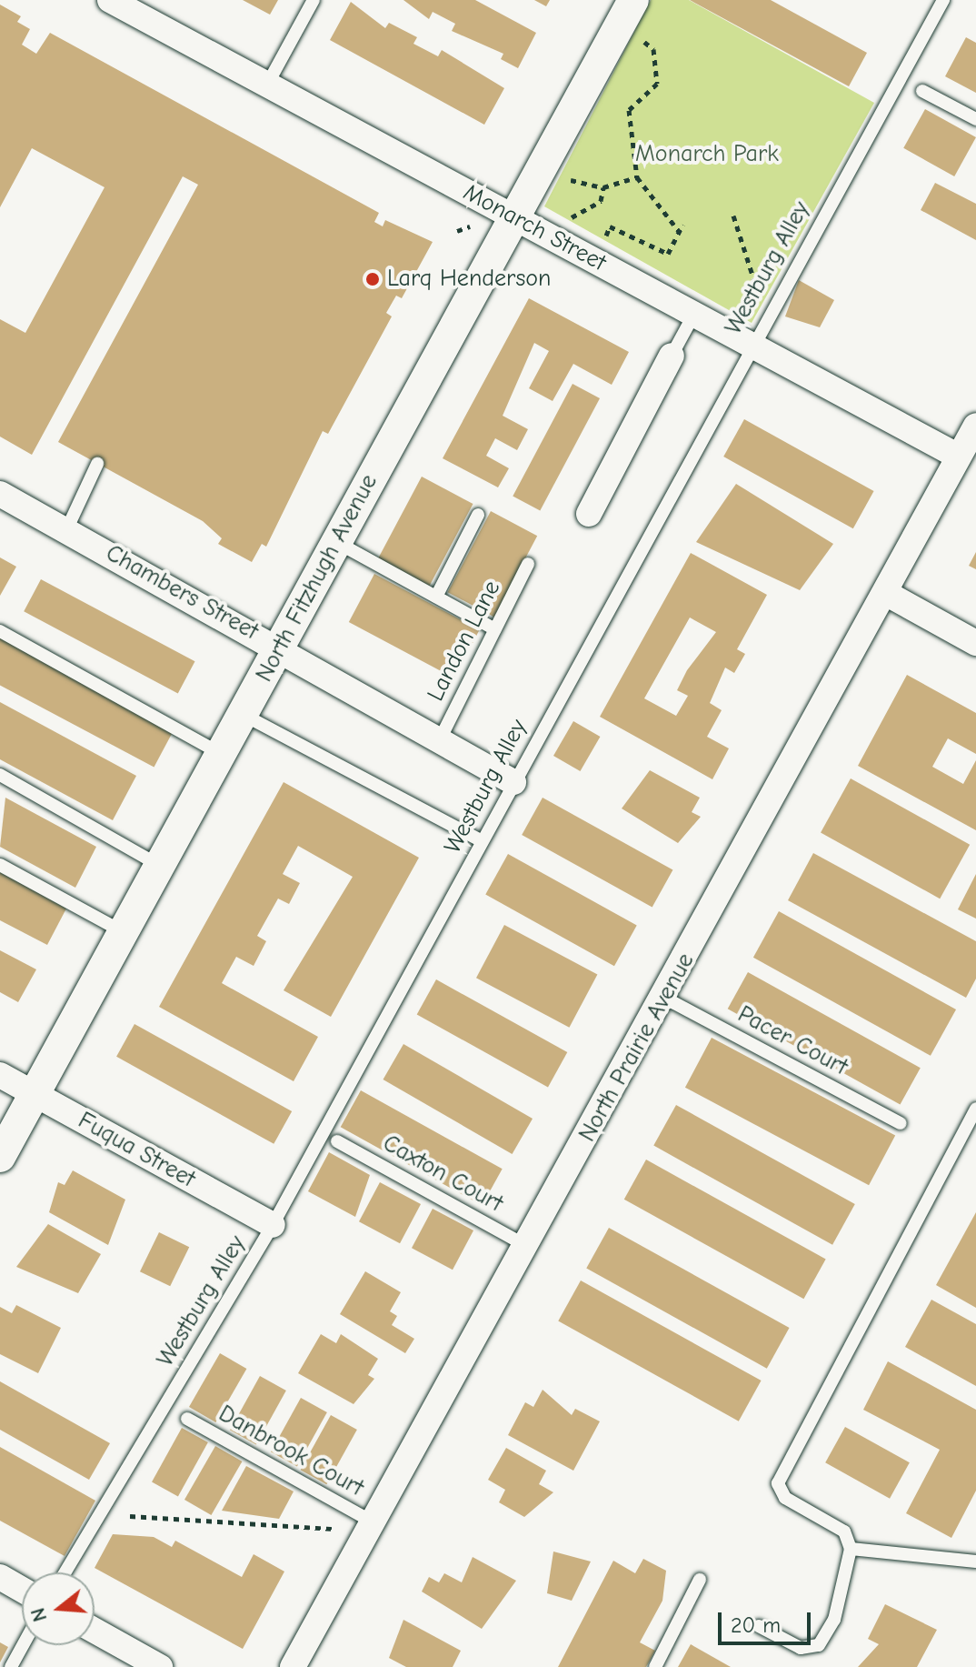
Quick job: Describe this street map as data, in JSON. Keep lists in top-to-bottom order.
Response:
{
  "streets": {
    "street": [
      "Monarch Street",
      "North Fitzhugh Avenue",
      "Chambers Street",
      "North Prairie Avenue",
      "Fuqua Street"
    ],
    "lane": [
      "Westburg Alley",
      "Landon Lane",
      "Pacer Court",
      "Caxton Court",
      "Danbrook Court"
    ]
  },
  "crossings": [
    ["Monarch Street", "Westburg Alley"],
    ["Monarch Street", "North Fitzhugh Avenue"],
    ["Monarch Street", "North Prairie Avenue"],
    ["Westburg Alley", "Chambers Street"],
    ["Westburg Alley", "Fuqua Street"],
    ["North Fitzhugh Avenue", "Chambers Street"],
    ["North Fitzhugh Avenue", "Fuqua Street"],
    ["Chambers Street", "Landon Lane"],
    ["Pacer Court", "North Prairie Avenue"],
    ["North Prairie Avenue", "Caxton Court"],
    ["North Prairie Avenue", "Danbrook Court"]
  ],
  "parks": ["Monarch Park"],
  "places": ["Larq Henderson"],
  "scale_bar": "20 m",
  "north": "left"
}
